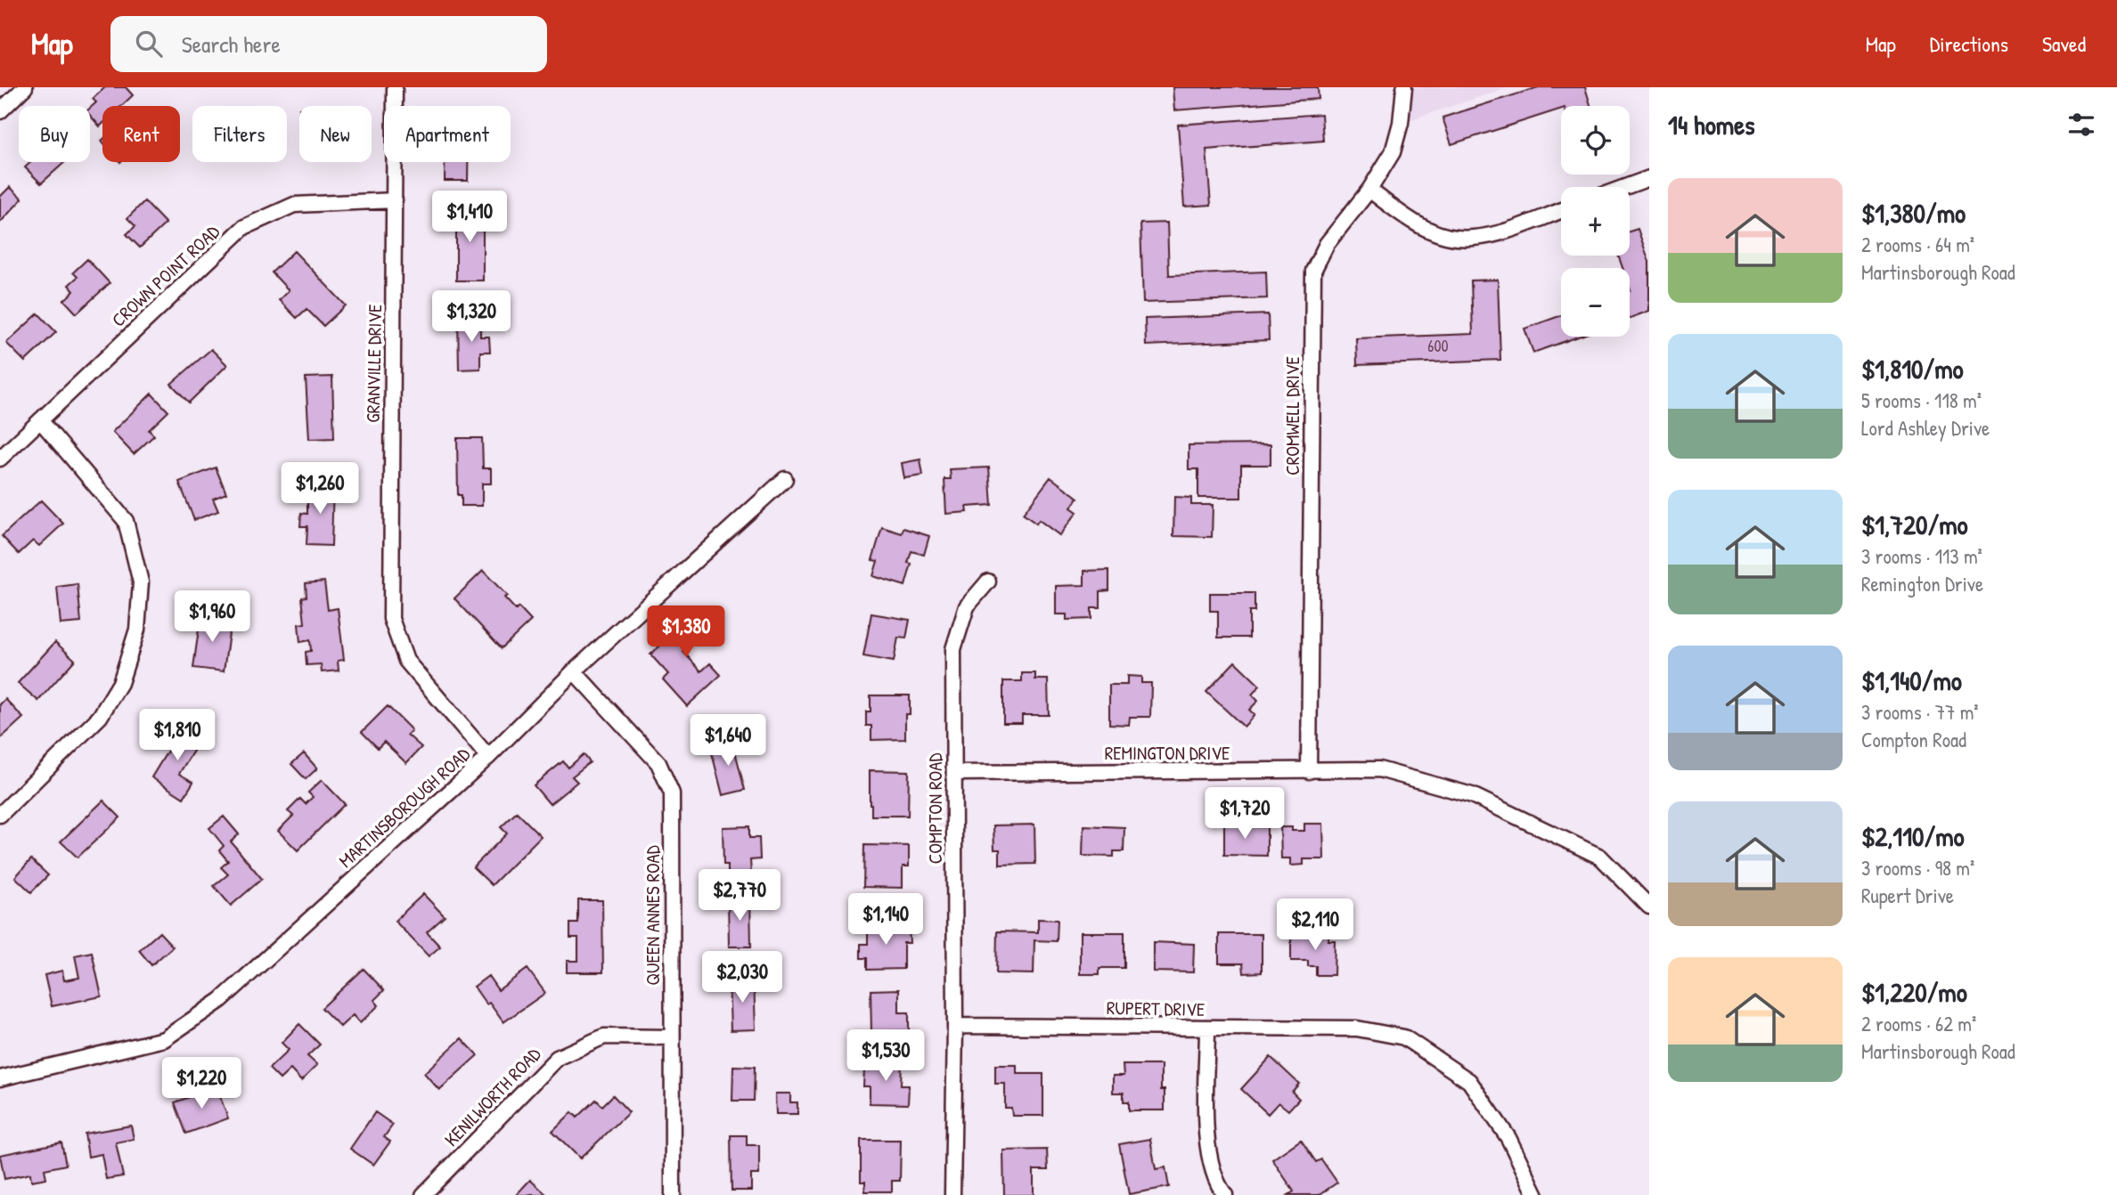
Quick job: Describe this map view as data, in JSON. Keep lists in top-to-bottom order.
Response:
{
  "streets": {
    "street": [
      "CROWN POINT ROAD",
      "GRANVILLE DRIVE",
      "CROMWELL DRIVE",
      "REMINGTON DRIVE",
      "MARTINSBOROUGH ROAD",
      "COMPTON ROAD",
      "QUEEN ANNES ROAD",
      "RUPERT DRIVE",
      "KENILWORTH ROAD"
    ]
  },
  "crossings": [
    ["CROWN POINT ROAD", "GRANVILLE DRIVE"],
    ["GRANVILLE DRIVE", "MARTINSBOROUGH ROAD"],
    ["CROMWELL DRIVE", "REMINGTON DRIVE"],
    ["REMINGTON DRIVE", "COMPTON ROAD"],
    ["MARTINSBOROUGH ROAD", "QUEEN ANNES ROAD"],
    ["COMPTON ROAD", "RUPERT DRIVE"],
    ["QUEEN ANNES ROAD", "KENILWORTH ROAD"]
  ],
  "house_numbers": ["600"],
  "page": {
    "header": "Map",
    "search": "Search here",
    "nav": ["Map", "Directions", "Saved"],
    "heading": "14 homes",
    "map_buttons": ["+", "−"],
    "chip": [
      "Buy",
      "Rent",
      "Filters",
      "New",
      "Apartment"
    ],
    "list": [
      {
        "name": "$1,380/mo",
        "note": "2 rooms · 64 m² · Martinsborough Road"
      },
      {
        "name": "$1,810/mo",
        "note": "5 rooms · 118 m² · Lord Ashley Drive"
      },
      {
        "name": "$1,720/mo",
        "note": "3 rooms · 113 m² · Remington Drive"
      },
      {
        "name": "$1,140/mo",
        "note": "3 rooms · 77 m² · Compton Road"
      },
      {
        "name": "$2,110/mo",
        "note": "3 rooms · 98 m² · Rupert Drive"
      },
      {
        "name": "$1,220/mo",
        "note": "2 rooms · 62 m² · Martinsborough Road"
      }
    ],
    "price": [
      "$1,410",
      "$1,320",
      "$1,260",
      "$1,960",
      "$1,380",
      "$1,810",
      "$1,640",
      "$1,720",
      "$2,770",
      "$1,140",
      "$2,110",
      "$2,030",
      "$1,530",
      "$1,220"
    ]
  }
}
